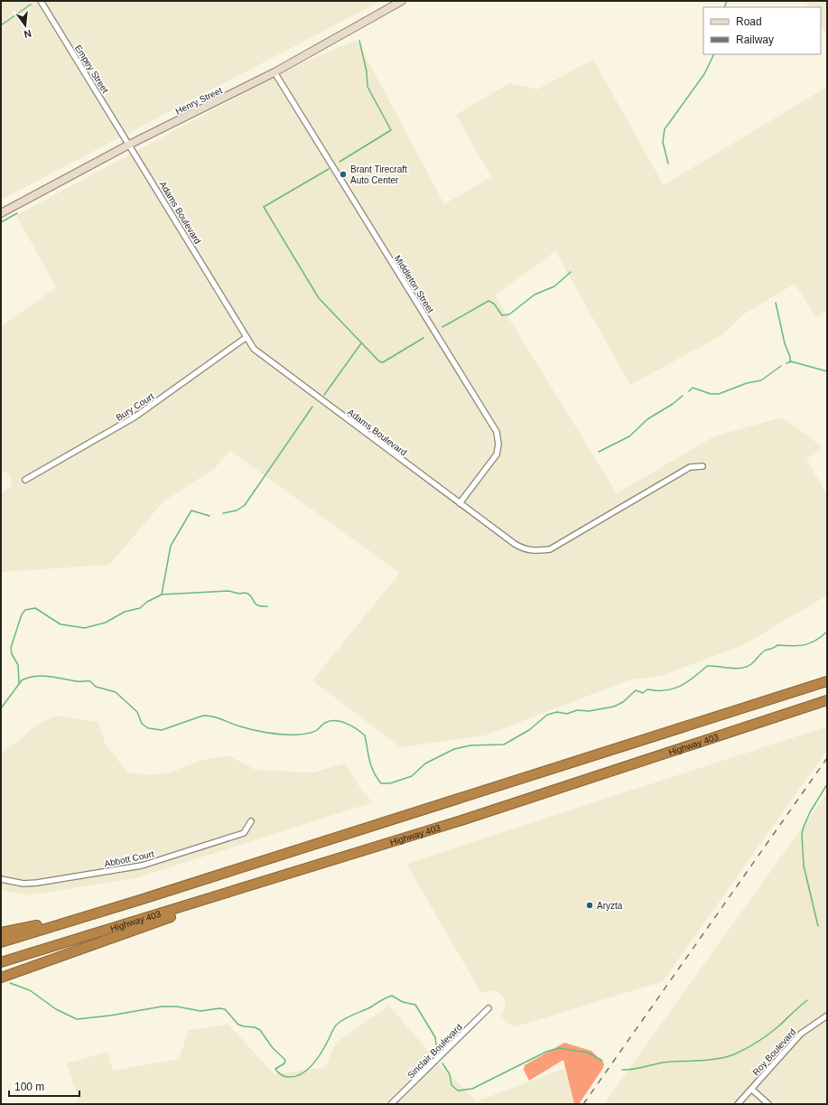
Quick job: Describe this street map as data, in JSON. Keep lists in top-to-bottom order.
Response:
{
  "streets": {
    "highway": ["Highway 403"],
    "main road": ["Henry Street"],
    "street": [
      "Empey Street",
      "Adams Boulevard",
      "Middleton Street",
      "Bury Court",
      "Abbott Court",
      "Sinclair Boulevard",
      "Roy Boulevard"
    ]
  },
  "crossings": [
    ["Empey Street", "Henry Street"],
    ["Empey Street", "Adams Boulevard"],
    ["Henry Street", "Adams Boulevard"],
    ["Henry Street", "Middleton Street"],
    ["Adams Boulevard", "Middleton Street"],
    ["Adams Boulevard", "Bury Court"]
  ],
  "places": ["Brant Tirecraft Auto Center", "Aryzta"],
  "legend": ["Road", "Railway"],
  "scale_bar": "100 m",
  "north": "bottom"
}
